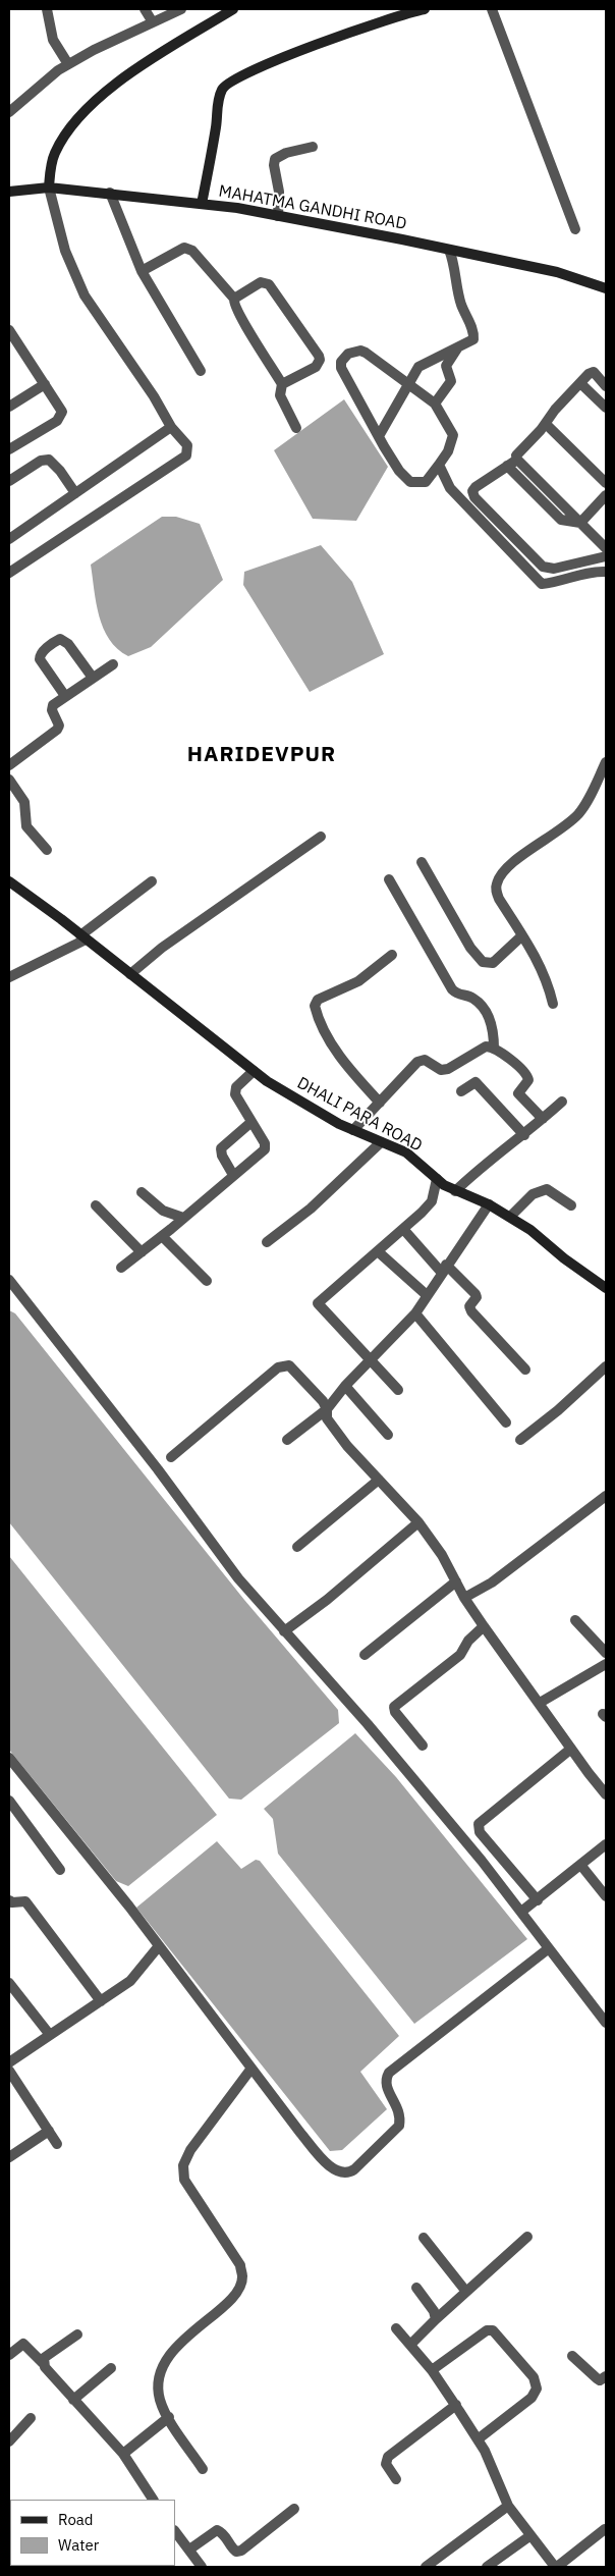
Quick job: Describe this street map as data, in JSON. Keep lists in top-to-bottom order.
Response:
{
  "streets": {
    "street": ["MAHATMA GANDHI ROAD", "DHALI PARA ROAD"]
  },
  "districts": ["HARIDEVPUR"],
  "legend": ["Road", "Water"]
}
